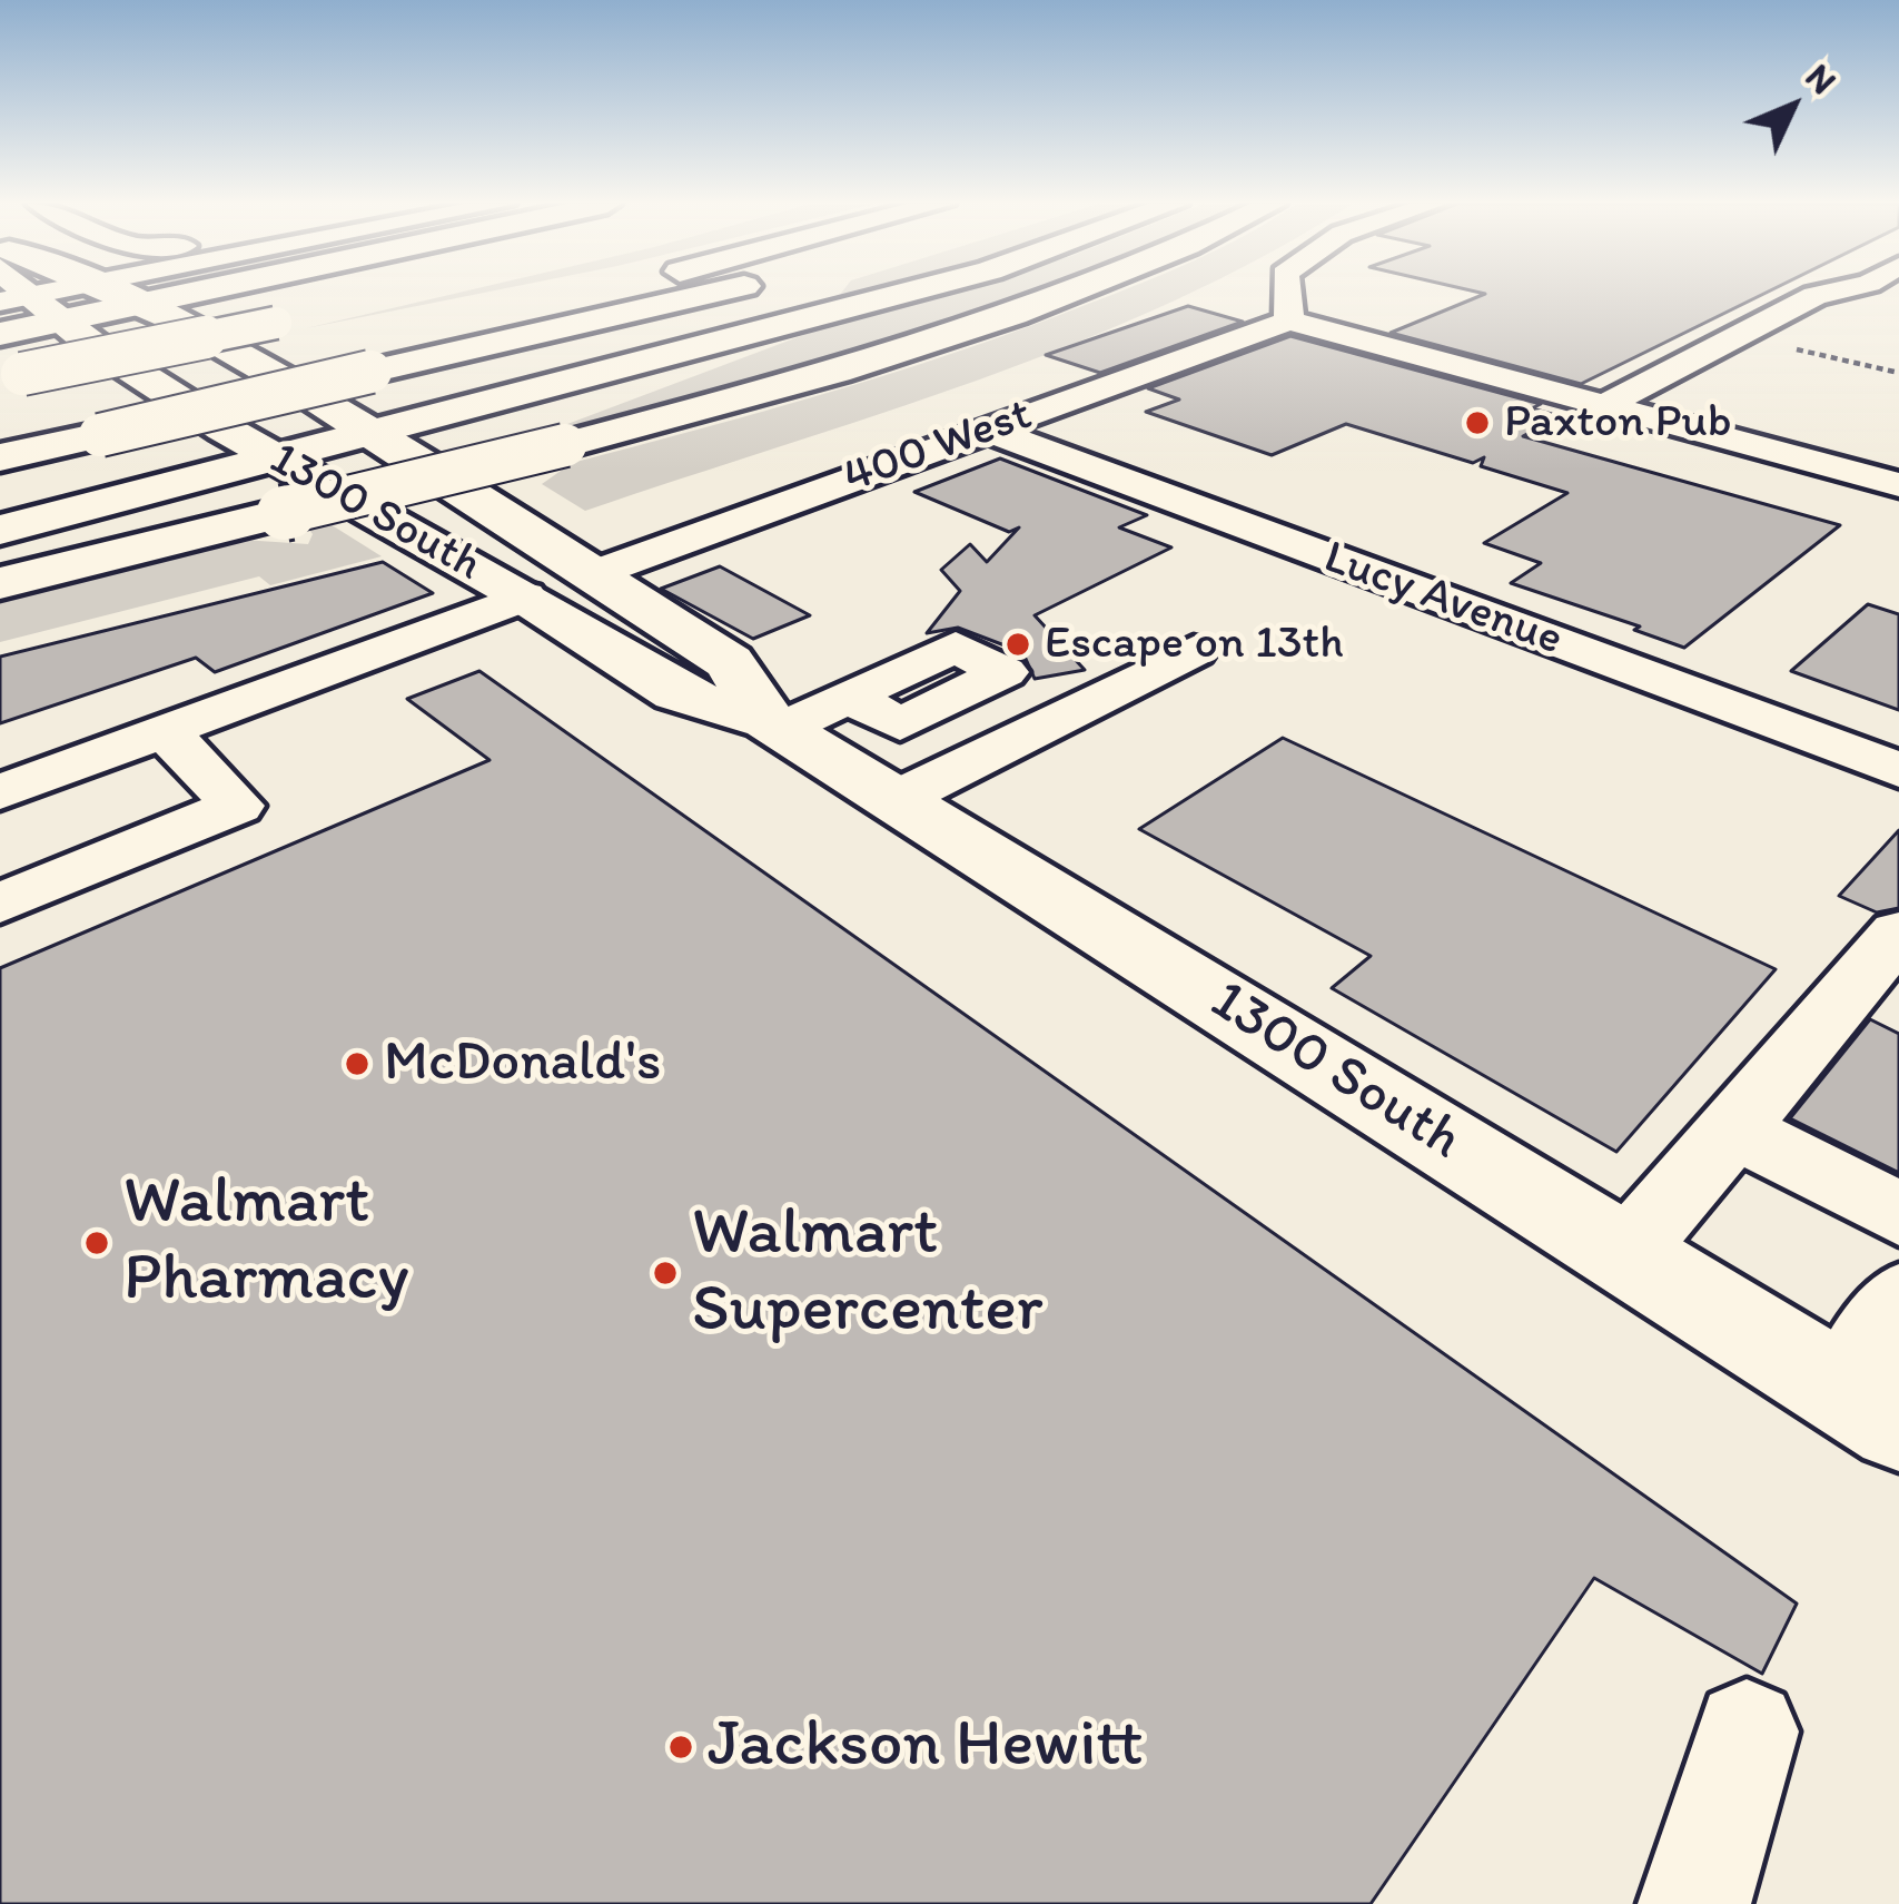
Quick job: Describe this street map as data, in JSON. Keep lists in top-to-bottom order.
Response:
{
  "streets": {
    "main road": ["1300 South"],
    "street": ["400 West", "Lucy Avenue"]
  },
  "crossings": [
    ["400 West", "1300 South"],
    ["400 West", "Lucy Avenue"]
  ],
  "places": [
    "Paxton Pub",
    "Escape on 13th",
    "McDonald's",
    "Walmart Pharmacy",
    "Walmart Supercenter",
    "Jackson Hewitt"
  ],
  "north": "top right"
}
